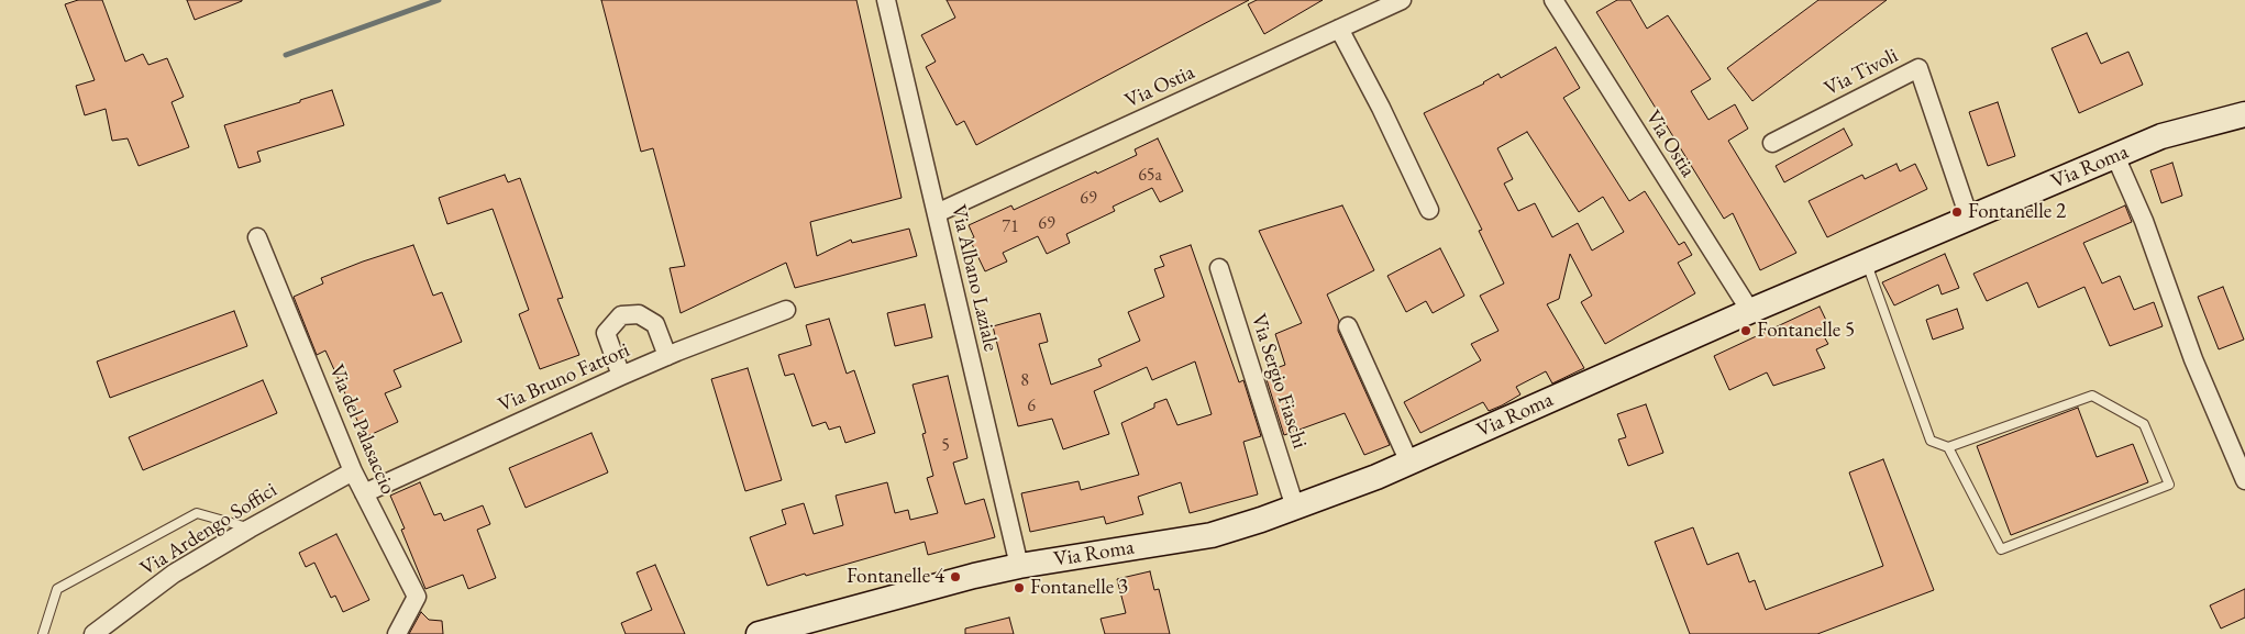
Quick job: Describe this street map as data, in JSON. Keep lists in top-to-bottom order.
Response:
{
  "streets": {
    "main road": ["Via Roma"],
    "street": [
      "Via Tivoli",
      "Via Ostia",
      "Via Albano Laziale",
      "Via Bruno Fattori",
      "Via Sergio Fiaschi",
      "Via del Palasaccio",
      "Via Ardengo Soffici"
    ]
  },
  "crossings": [
    ["Via Tivoli", "Via Roma"],
    ["Via Ostia", "Via Roma"],
    ["Via Ostia", "Via Albano Laziale"],
    ["Via Roma", "Via Albano Laziale"],
    ["Via Roma", "Via Sergio Fiaschi"],
    ["Via Bruno Fattori", "Via del Palasaccio"],
    ["Via del Palasaccio", "Via Ardengo Soffici"]
  ],
  "places": [
    "Fontanelle 2",
    "Fontanelle 5",
    "Fontanelle 4",
    "Fontanelle 3"
  ],
  "house_numbers": [
    "65a",
    "69",
    "69",
    "71",
    "8",
    "6",
    "5"
  ]
}
